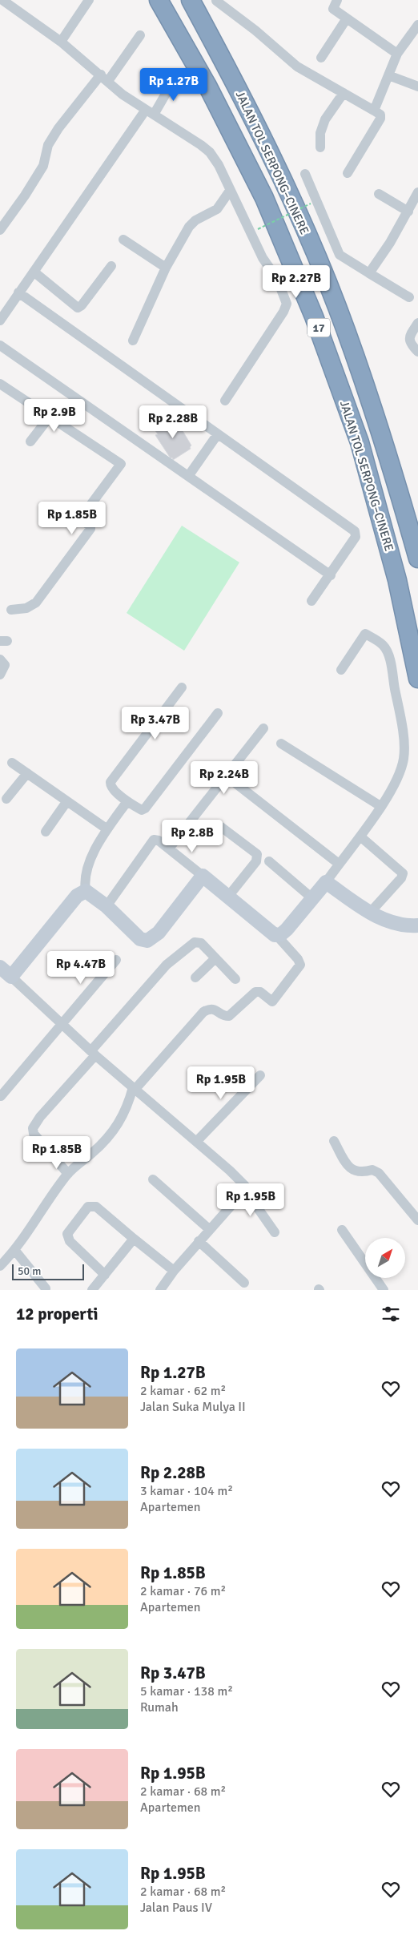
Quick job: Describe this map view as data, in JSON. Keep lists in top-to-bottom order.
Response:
{
  "streets": {
    "highway": ["JALAN TOL SERPONG–CINERE", "17"]
  },
  "scale_bar": "50 m",
  "north": "top right",
  "page": {
    "price": [
      "Rp 1.27B",
      "Rp 2.27B",
      "Rp 2.9B",
      "Rp 2.28B",
      "Rp 1.85B",
      "Rp 3.47B",
      "Rp 2.24B",
      "Rp 2.8B",
      "Rp 4.47B",
      "Rp 1.95B",
      "Rp 1.85B",
      "Rp 1.95B"
    ],
    "scale": "50 m",
    "heading": "12 properti",
    "list": [
      {
        "name": "Rp 1.27B",
        "note": "2 kamar · 62 m² · Jalan Suka Mulya II"
      },
      {
        "name": "Rp 2.28B",
        "note": "3 kamar · 104 m² · Apartemen"
      },
      {
        "name": "Rp 1.85B",
        "note": "2 kamar · 76 m² · Apartemen"
      },
      {
        "name": "Rp 3.47B",
        "note": "5 kamar · 138 m² · Rumah"
      },
      {
        "name": "Rp 1.95B",
        "note": "2 kamar · 68 m² · Apartemen"
      },
      {
        "name": "Rp 1.95B",
        "note": "2 kamar · 68 m² · Jalan Paus IV"
      }
    ]
  }
}
